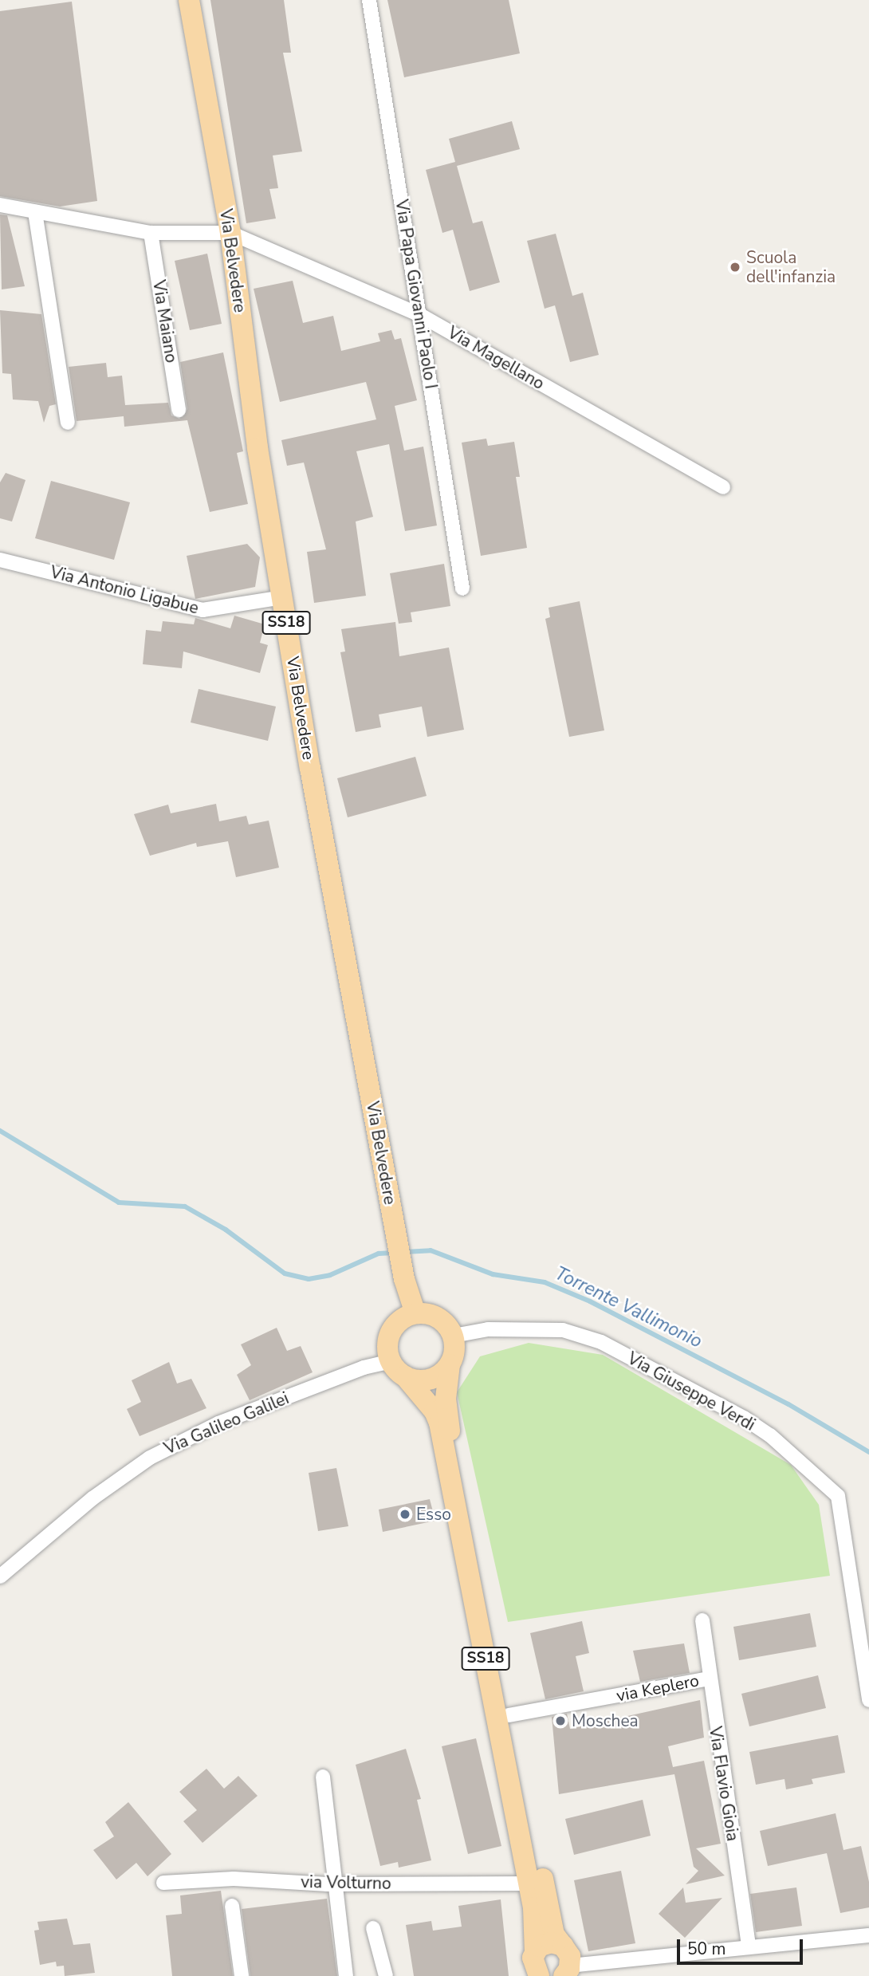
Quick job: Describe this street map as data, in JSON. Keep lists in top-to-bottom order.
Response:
{
  "streets": {
    "main road": ["Via Belvedere", "SS18"],
    "street": [
      "Via Papa Giovanni Paolo I",
      "Via Maiano",
      "Via Magellano",
      "Via Antonio Ligabue",
      "Via Giuseppe Verdi",
      "Via Galileo Galilei",
      "via Keplero",
      "Via Flavio Gioia",
      "via Volturno"
    ]
  },
  "crossings": [
    ["Via Belvedere", "Via Magellano"],
    ["Via Belvedere", "Via Antonio Ligabue"],
    ["Via Belvedere", "SS18"],
    ["Via Belvedere", "Via Giuseppe Verdi"],
    ["Via Belvedere", "Via Galileo Galilei"],
    ["Via Papa Giovanni Paolo I", "Via Magellano"],
    ["SS18", "Via Giuseppe Verdi"],
    ["SS18", "Via Galileo Galilei"],
    ["SS18", "via Keplero"],
    ["SS18", "via Volturno"],
    ["Via Giuseppe Verdi", "Via Galileo Galilei"],
    ["via Keplero", "Via Flavio Gioia"]
  ],
  "water": ["Torrente Vallimonio"],
  "places": ["Scuola dell'infanzia", "Esso", "Moschea"],
  "scale_bar": "50 m"
}
